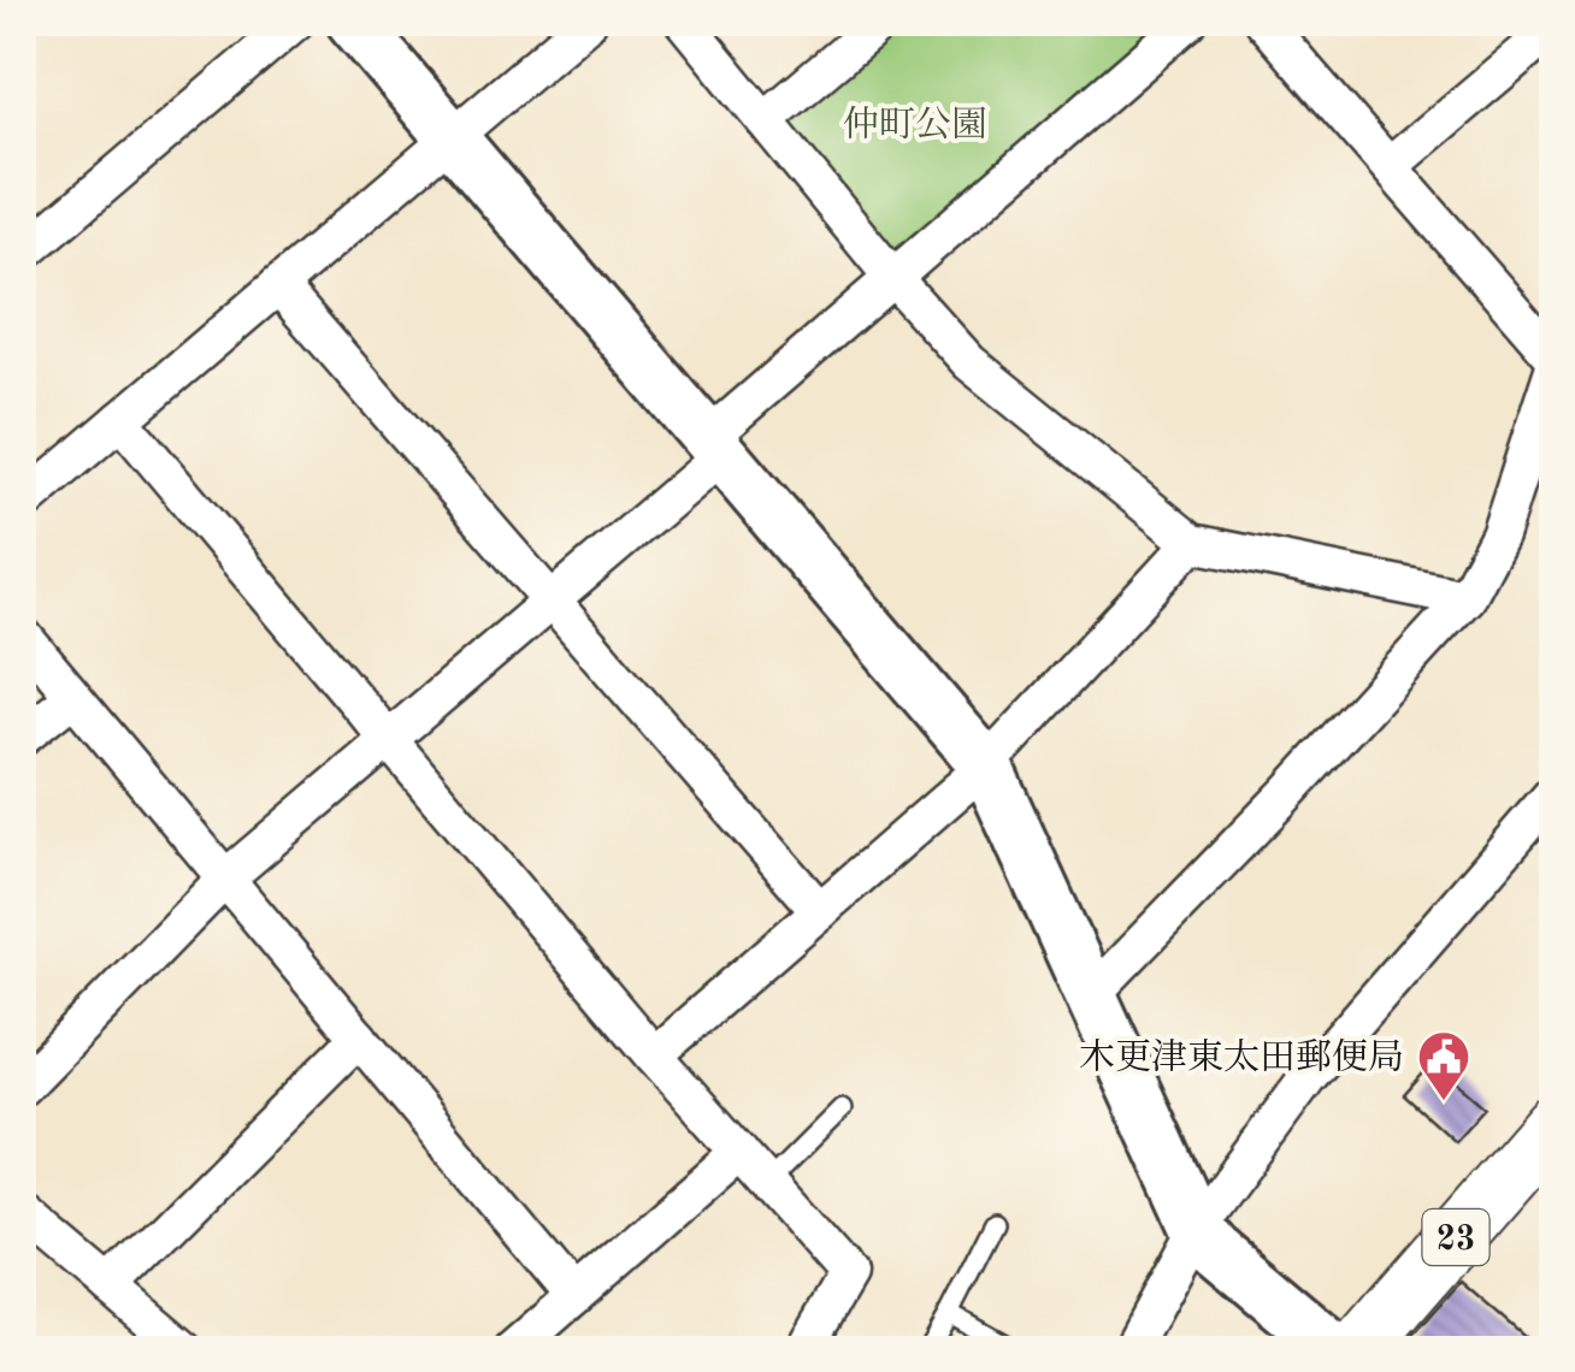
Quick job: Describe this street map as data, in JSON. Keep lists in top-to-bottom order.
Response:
{
  "streets": {
    "main road": ["23"]
  },
  "parks": ["仲町公園"],
  "places": {
    "public building": ["木更津東太田郵便局"]
  }
}
